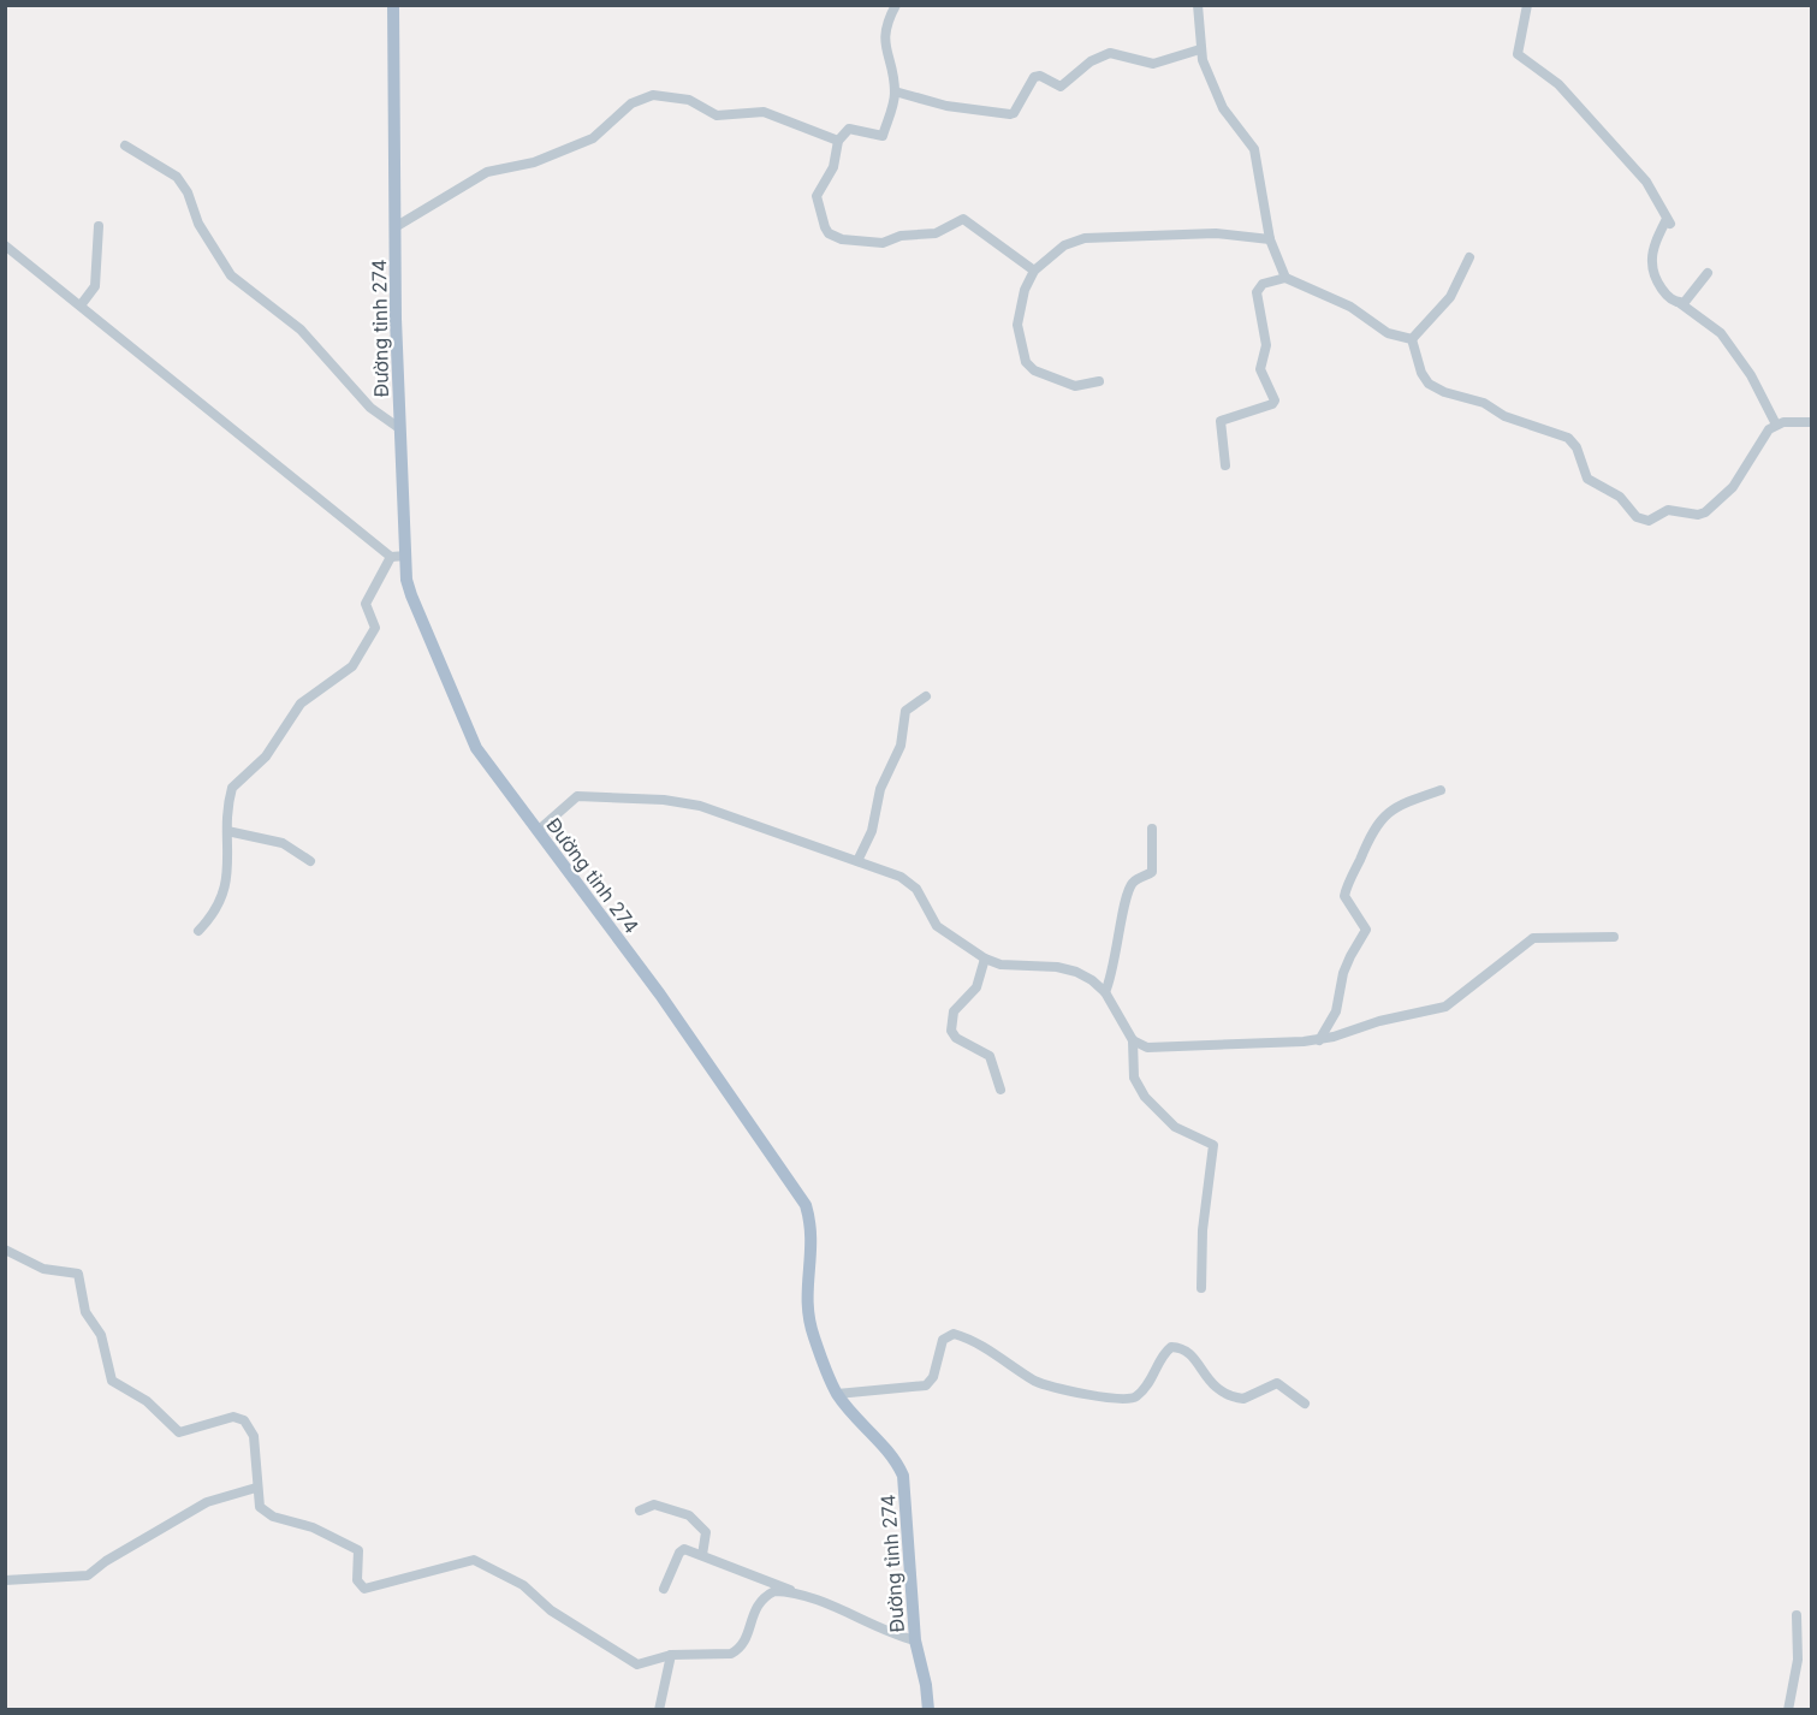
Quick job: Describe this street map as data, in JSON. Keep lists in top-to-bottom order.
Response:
{
  "streets": {
    "main road": ["Đường tỉnh 274"]
  }
}
